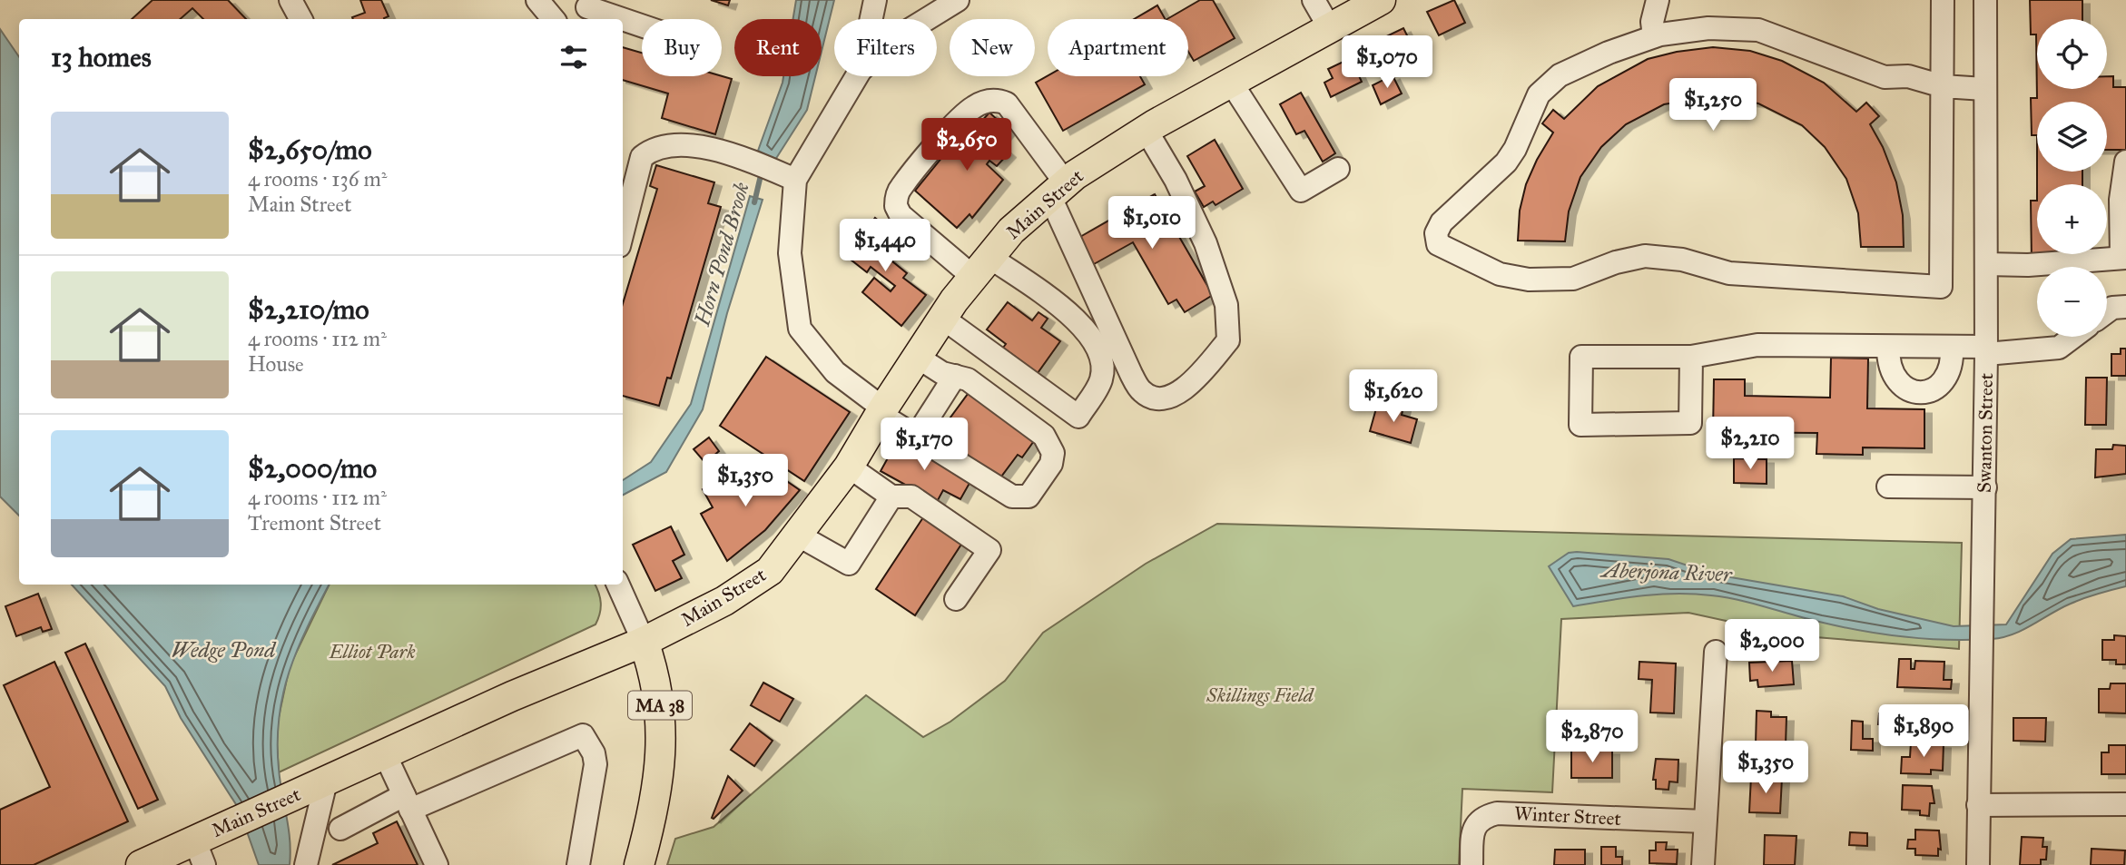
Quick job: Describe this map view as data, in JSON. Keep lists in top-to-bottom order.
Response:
{
  "streets": {
    "main road": ["Main Street", "MA 38"],
    "street": ["Swanton Street", "Winter Street"]
  },
  "crossings": [
    ["Main Street", "MA 38"]
  ],
  "water": ["Horn Pond Brook", "Aberjona River", "Wedge Pond"],
  "parks": ["Elliot Park", "Skillings Field"],
  "page": {
    "map_buttons": ["+", "−"],
    "chip": [
      "Buy",
      "Rent",
      "Filters",
      "New",
      "Apartment"
    ],
    "heading": "13 homes",
    "price": [
      "$1,070",
      "$1,250",
      "$2,650",
      "$1,010",
      "$1,440",
      "$1,620",
      "$2,210",
      "$1,170",
      "$1,350",
      "$2,000",
      "$1,890",
      "$2,870",
      "$1,350"
    ],
    "list": [
      {
        "name": "$2,650/mo",
        "note": "4 rooms · 136 m² · Main Street"
      },
      {
        "name": "$2,210/mo",
        "note": "4 rooms · 112 m² · House"
      },
      {
        "name": "$2,000/mo",
        "note": "4 rooms · 112 m² · Tremont Street"
      }
    ]
  }
}
